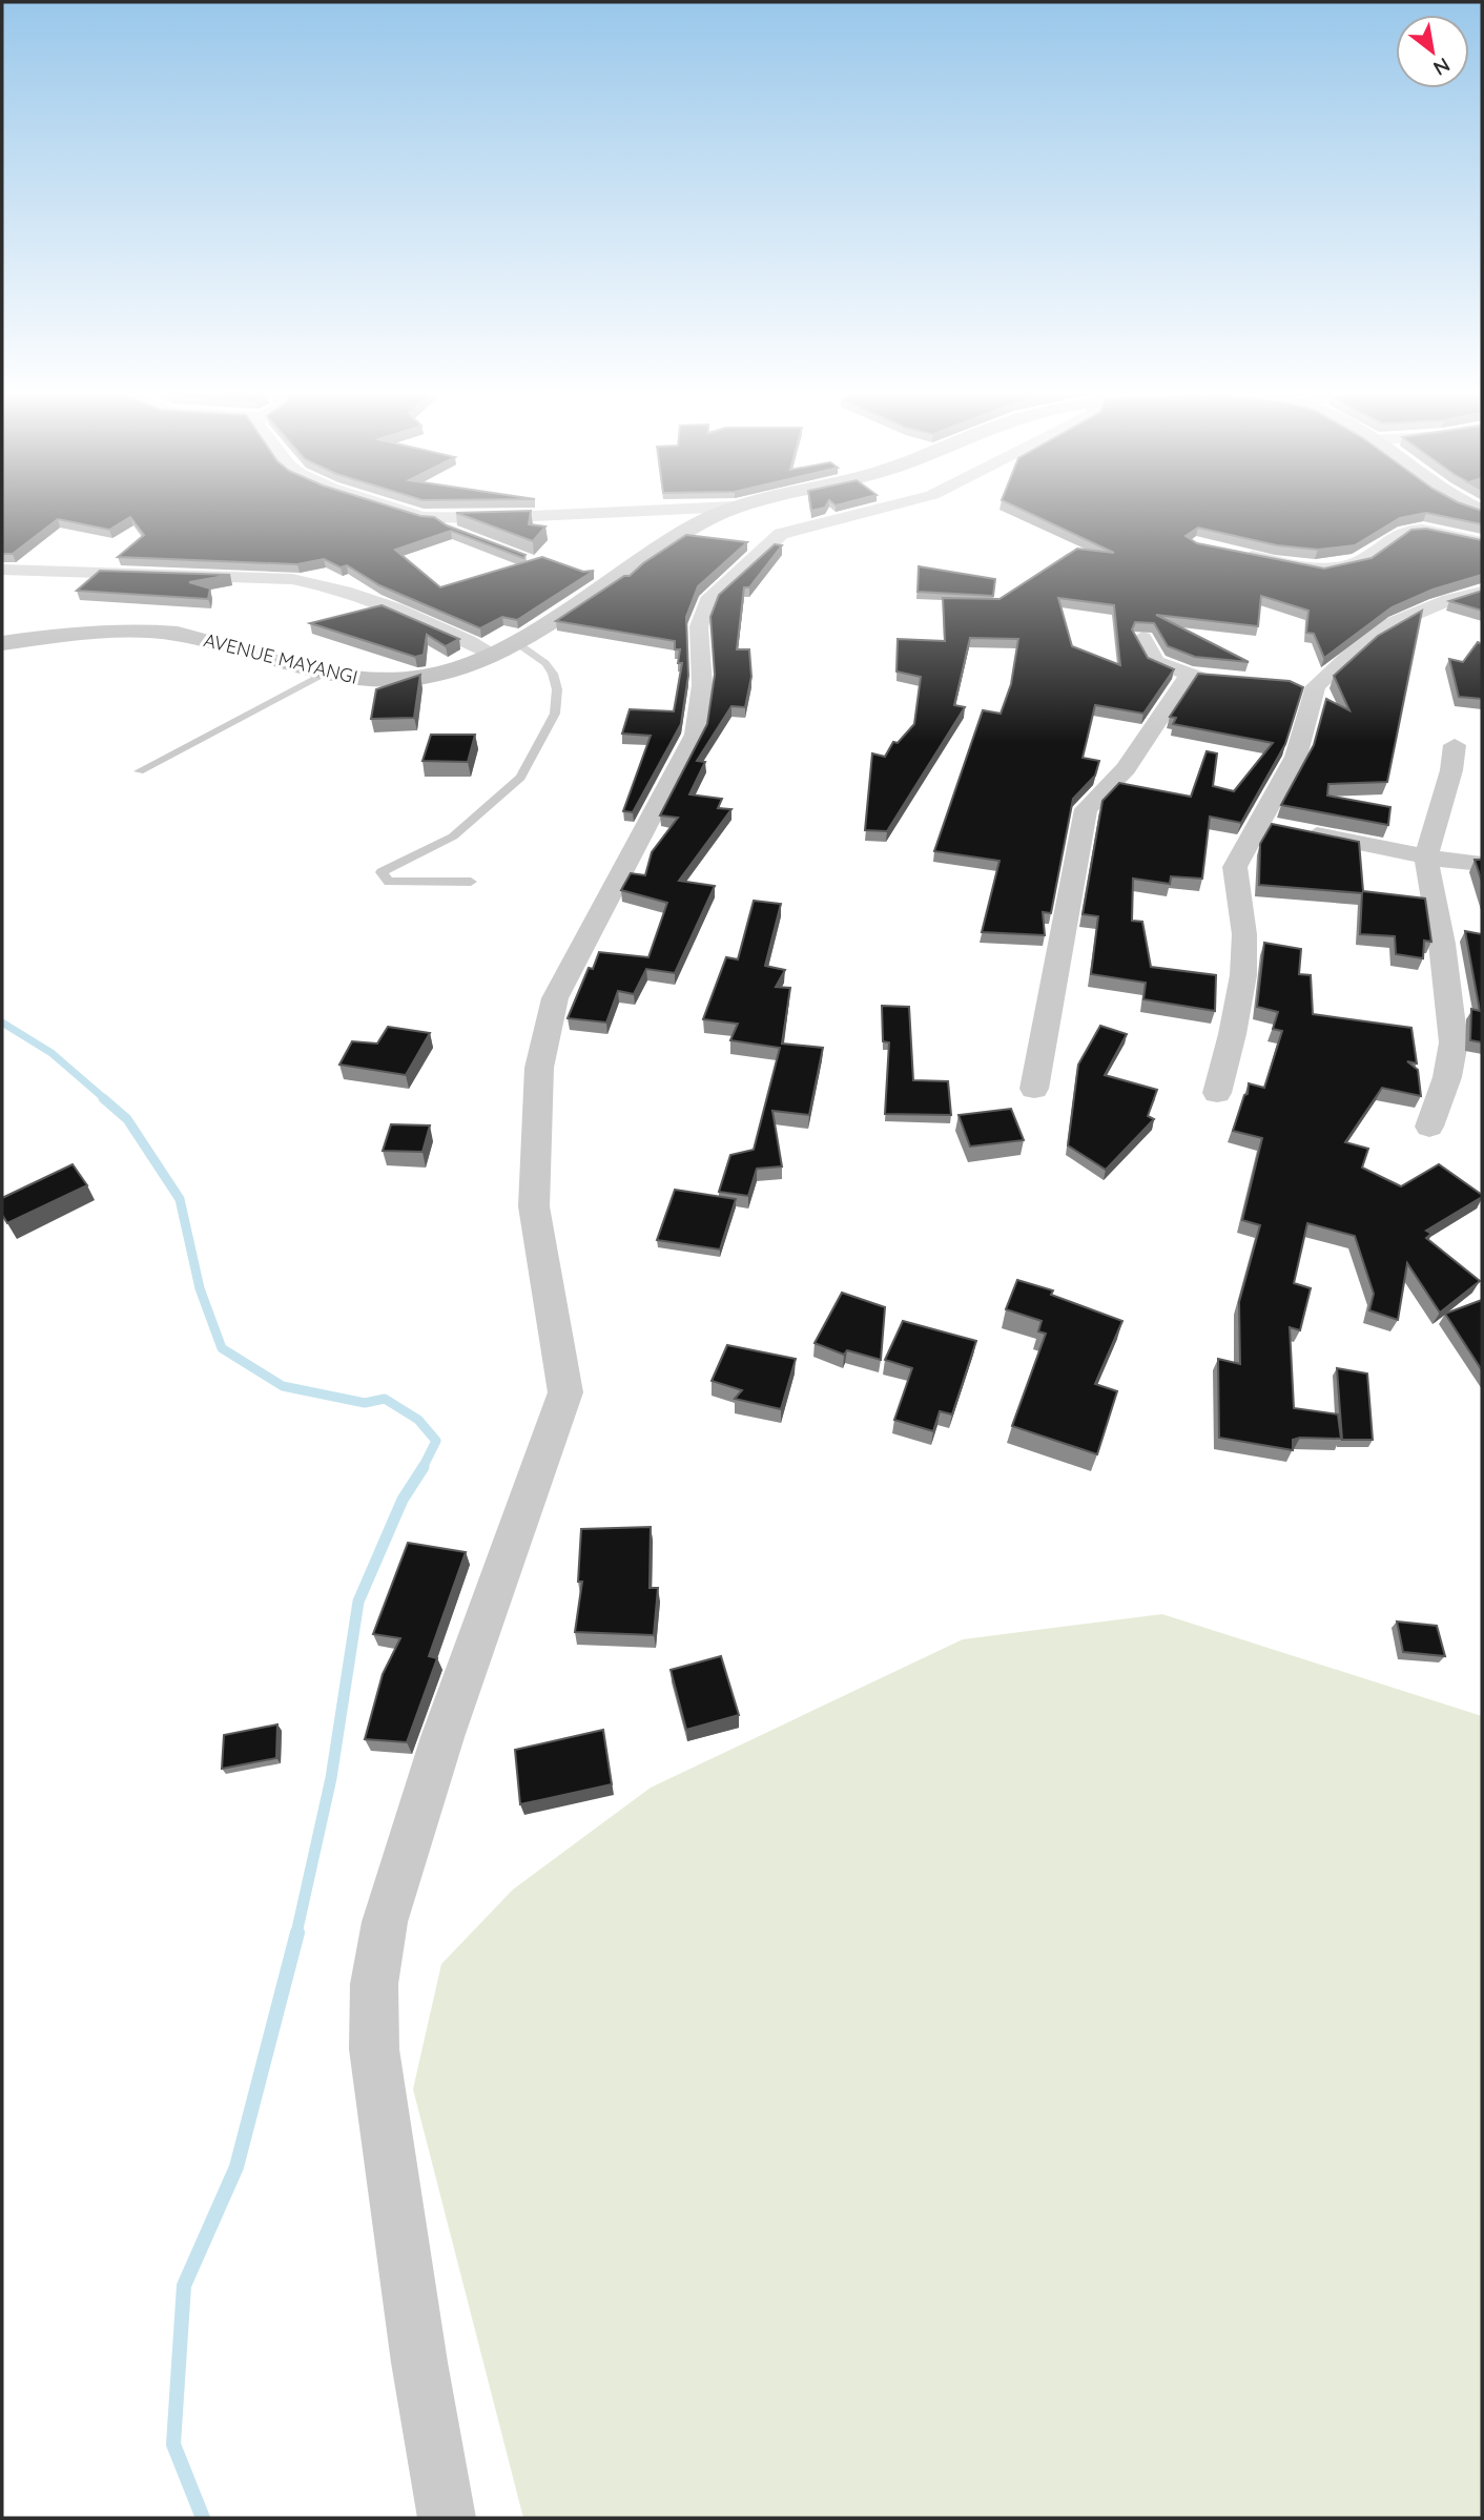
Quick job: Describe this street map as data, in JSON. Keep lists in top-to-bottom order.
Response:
{
  "streets": {
    "street": ["AVENUE MAYANGI"]
  },
  "north": "bottom right"
}
